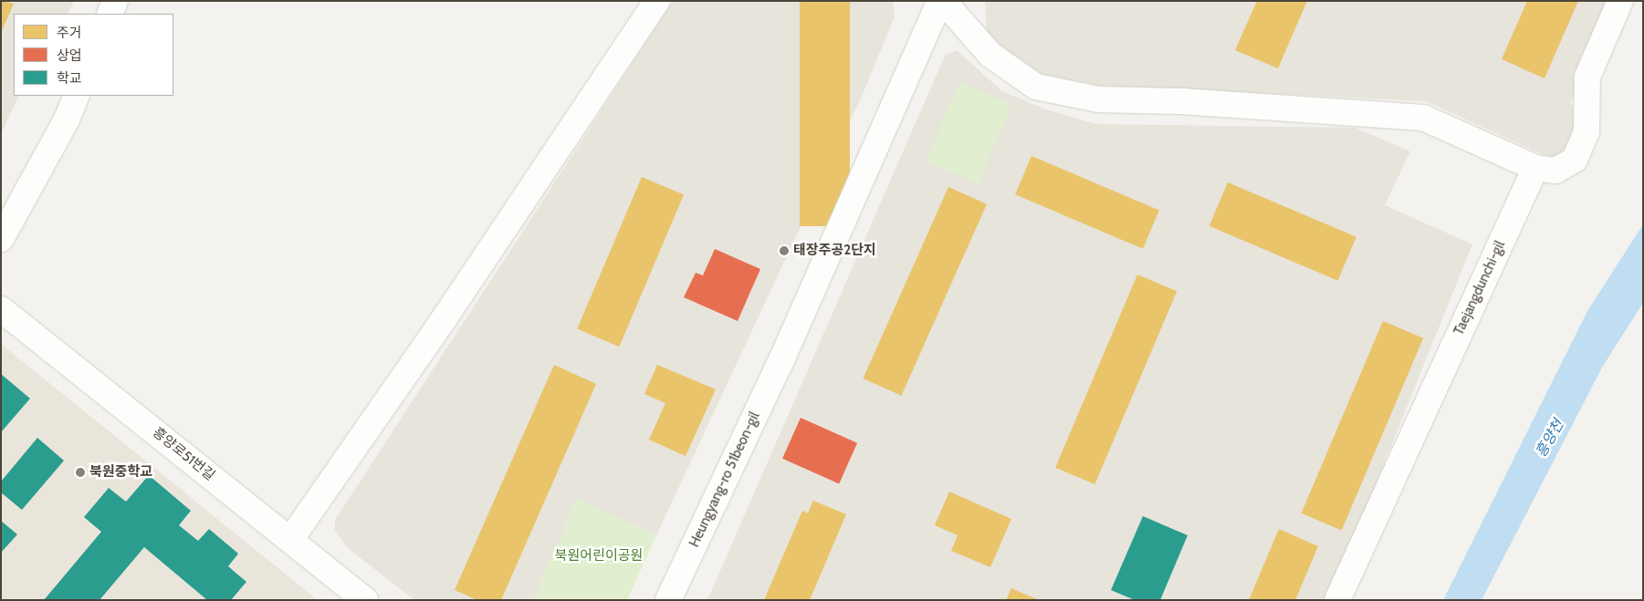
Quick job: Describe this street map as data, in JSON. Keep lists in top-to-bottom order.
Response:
{
  "streets": {
    "street": ["Taejangdunchi-gil", "흥양로51번길", "Heungyang-ro 51beon-gil"]
  },
  "water": ["흥양천"],
  "parks": ["북원어린이공원"],
  "places": ["태장주공2단지", "북원중학교"],
  "legend": ["주거", "상업", "학교"]
}
